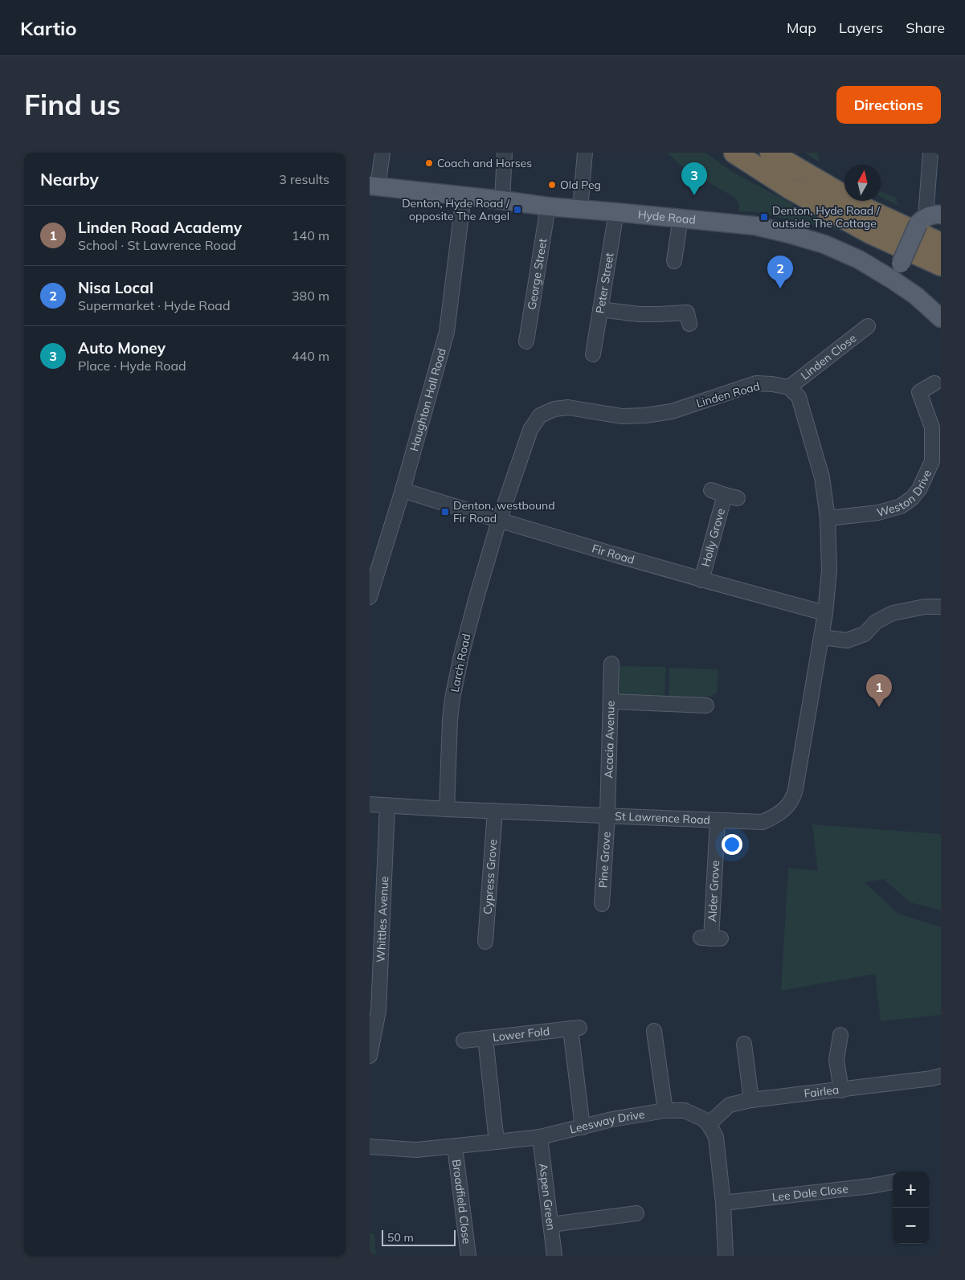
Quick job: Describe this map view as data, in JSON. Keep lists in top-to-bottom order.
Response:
{
  "streets": {
    "main road": ["Hyde Road"],
    "street": [
      "George Street",
      "Peter Street",
      "Linden Close",
      "Linden Road",
      "Haughton Hall Road",
      "Weston Drive",
      "Holly Grove",
      "Fir Road",
      "Larch Road",
      "Acacia Avenue",
      "St Lawrence Road",
      "Pine Grove",
      "Cypress Grove",
      "Alder Grove",
      "Whittles Avenue",
      "Lower Fold",
      "Fairlea",
      "Leesway Drive",
      "Lee Dale Close",
      "Aspen Green",
      "Broadfield Close"
    ]
  },
  "crossings": [
    ["Hyde Road", "George Street"],
    ["Hyde Road", "Peter Street"],
    ["Hyde Road", "Haughton Hall Road"],
    ["Linden Close", "Linden Road"],
    ["Linden Road", "Fir Road"],
    ["Linden Road", "Larch Road"],
    ["Haughton Hall Road", "Fir Road"],
    ["Holly Grove", "Fir Road"],
    ["Fir Road", "Larch Road"],
    ["Larch Road", "St Lawrence Road"],
    ["Acacia Avenue", "St Lawrence Road"],
    ["Acacia Avenue", "Pine Grove"],
    ["St Lawrence Road", "Pine Grove"],
    ["St Lawrence Road", "Cypress Grove"],
    ["St Lawrence Road", "Alder Grove"],
    ["St Lawrence Road", "Whittles Avenue"],
    ["Lower Fold", "Leesway Drive"],
    ["Fairlea", "Leesway Drive"],
    ["Leesway Drive", "Aspen Green"],
    ["Leesway Drive", "Broadfield Close"]
  ],
  "places": {
    "other": ["Coach and Horses", "Old Peg"],
    "transit": ["Denton, Hyde Road / opposite The Angel", "Denton, Hyde Road / outside The Cottage", "Denton, westbound Fir Road"]
  },
  "scale_bar": "50 m",
  "north": "top",
  "page": {
    "header": "Kartio",
    "nav": ["Map", "Layers", "Share"],
    "buttons": "Directions",
    "title": "Find us",
    "heading": ["Nearby", "3 results"],
    "pins": ["3", "2", "1"],
    "list": [
      {
        "mark": "1",
        "name": "Linden Road Academy",
        "note": "School · St Lawrence Road",
        "value": "140 m"
      },
      {
        "mark": "2",
        "name": "Nisa Local",
        "note": "Supermarket · Hyde Road",
        "value": "380 m"
      },
      {
        "mark": "3",
        "name": "Auto Money",
        "note": "Place · Hyde Road",
        "value": "440 m"
      }
    ],
    "map_buttons": ["+", "−"],
    "scale": "50 m"
  }
}
